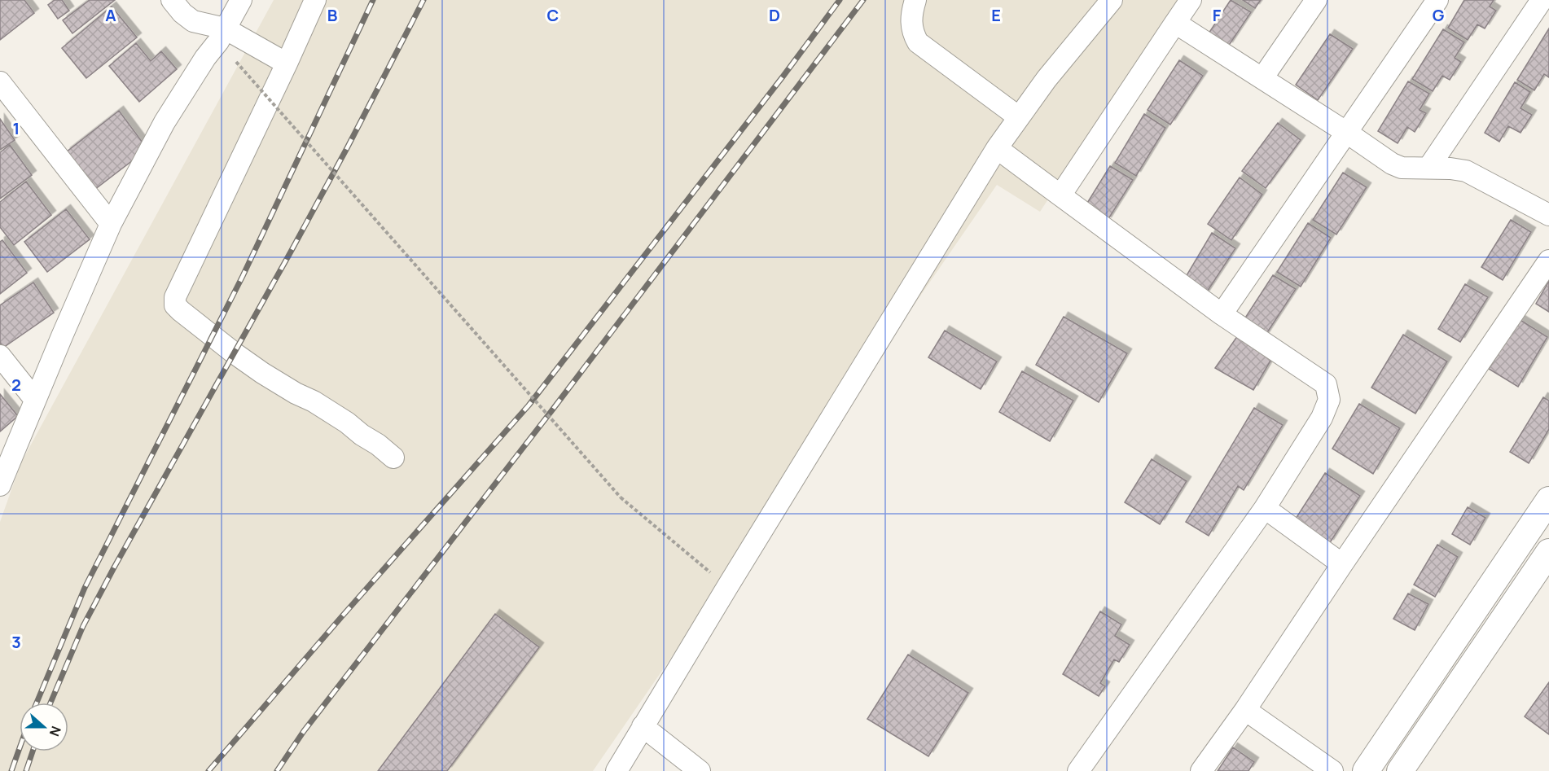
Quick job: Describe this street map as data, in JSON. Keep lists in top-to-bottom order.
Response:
{
  "north": "right",
  "grid": {
    "columns": [
      "A",
      "B",
      "C",
      "D",
      "E",
      "F",
      "G"
    ],
    "rows": ["1", "2", "3"]
  }
}
